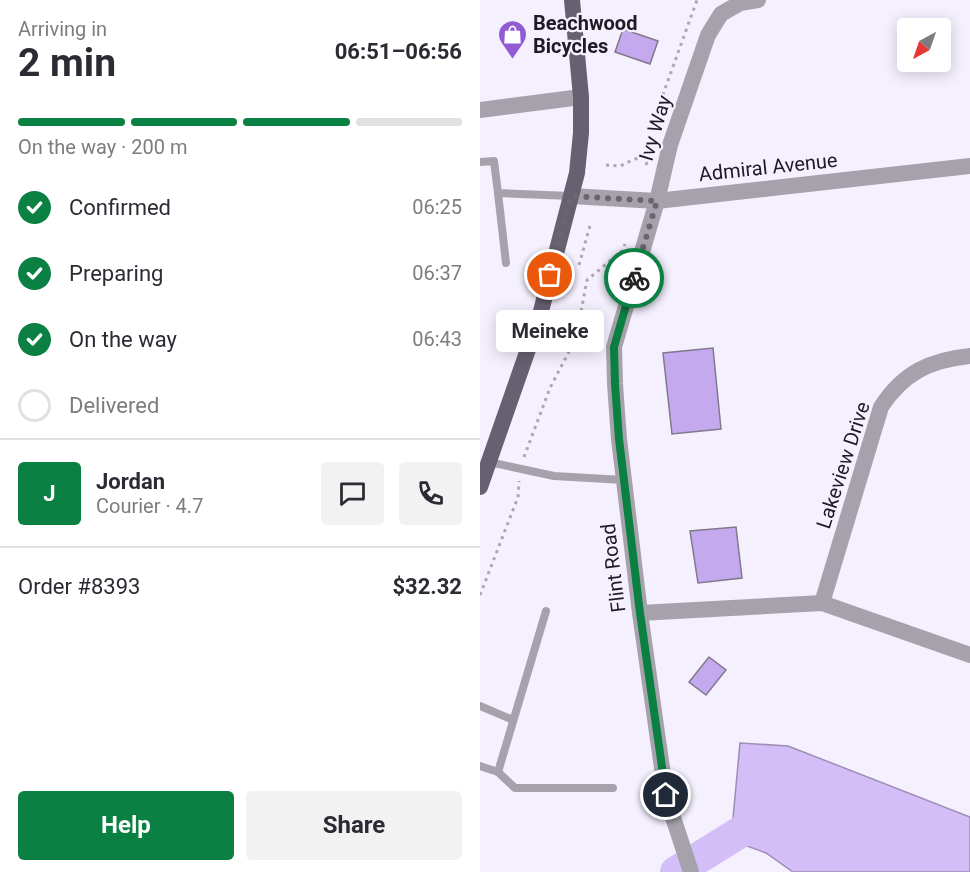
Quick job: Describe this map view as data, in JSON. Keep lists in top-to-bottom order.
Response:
{
  "streets": {
    "street": [
      "Ivy Way",
      "Admiral Avenue",
      "Lakeview Drive",
      "Flint Road"
    ]
  },
  "crossings": [
    ["Ivy Way", "Admiral Avenue"],
    ["Ivy Way", "Flint Road"]
  ],
  "places": {
    "shop": ["Beachwood Bicycles"],
    "other": ["Meineke"]
  },
  "north": "bottom left",
  "page": {
    "heading": ["2 min", "Arriving in", "06:51–06:56"],
    "panel": [
      "Jordan",
      "Courier · 4.7",
      "Order #8393",
      "$32.32"
    ],
    "bar": "On the way · 200 m",
    "list": [
      ["Confirmed", "06:25"],
      ["Preparing", "06:37"],
      ["On the way", "06:43"],
      "Delivered"
    ],
    "bubble": "Meineke",
    "round": "J",
    "buttons": ["Help", "Share"]
  }
}
